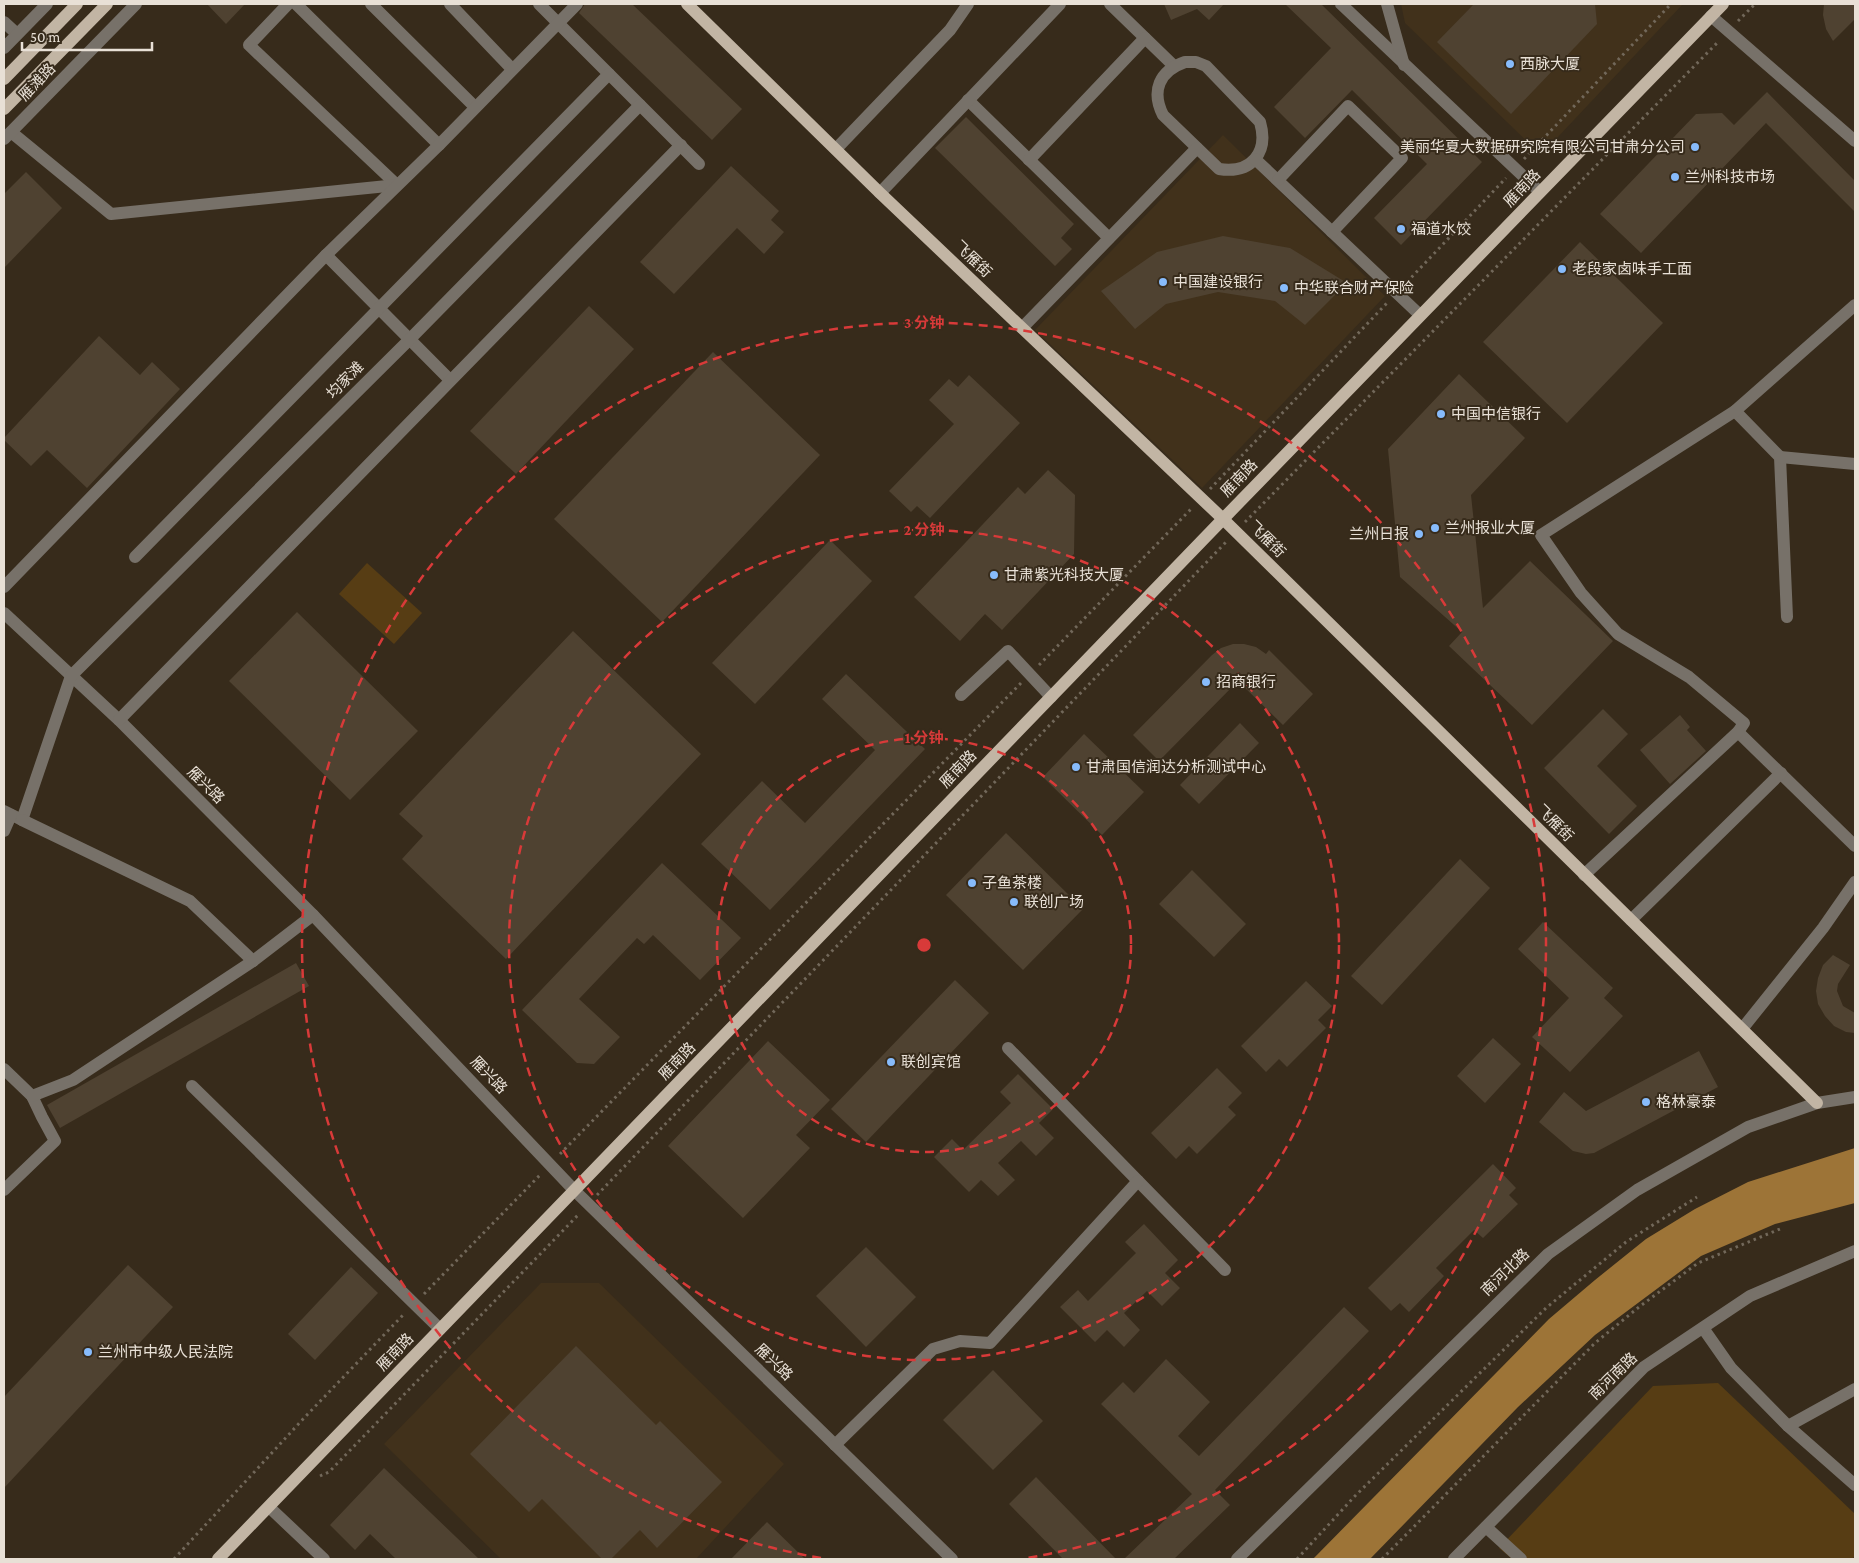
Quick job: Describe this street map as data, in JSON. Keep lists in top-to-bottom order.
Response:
{
  "streets": {
    "main road": ["雁滩路", "雁南路", "飞雁街"],
    "street": [
      "均家滩",
      "雁兴路",
      "南河北路",
      "南河南路"
    ]
  },
  "crossings": [
    ["雁南路", "飞雁街"],
    ["雁南路", "雁兴路"],
    ["飞雁街", "南河北路"],
    ["均家滩", "雁兴路"]
  ],
  "places": [
    "西脉大厦",
    "美丽华夏大数据研究院有限公司甘肃分公司",
    "兰州科技市场",
    "福道水饺",
    "老段家卤味手工面",
    "中国建设银行",
    "中华联合财产保险",
    "中国中信银行",
    "兰州报业大厦",
    "兰州日报",
    "甘肃紫光科技大厦",
    "招商银行",
    "甘肃国信润达分析测试中心",
    "子鱼茶楼",
    "联创广场",
    "联创宾馆",
    "格林豪泰",
    "兰州市中级人民法院"
  ],
  "scale_bar": "50 m",
  "rings": ["3 分钟", "2 分钟", "1 分钟"]
}
